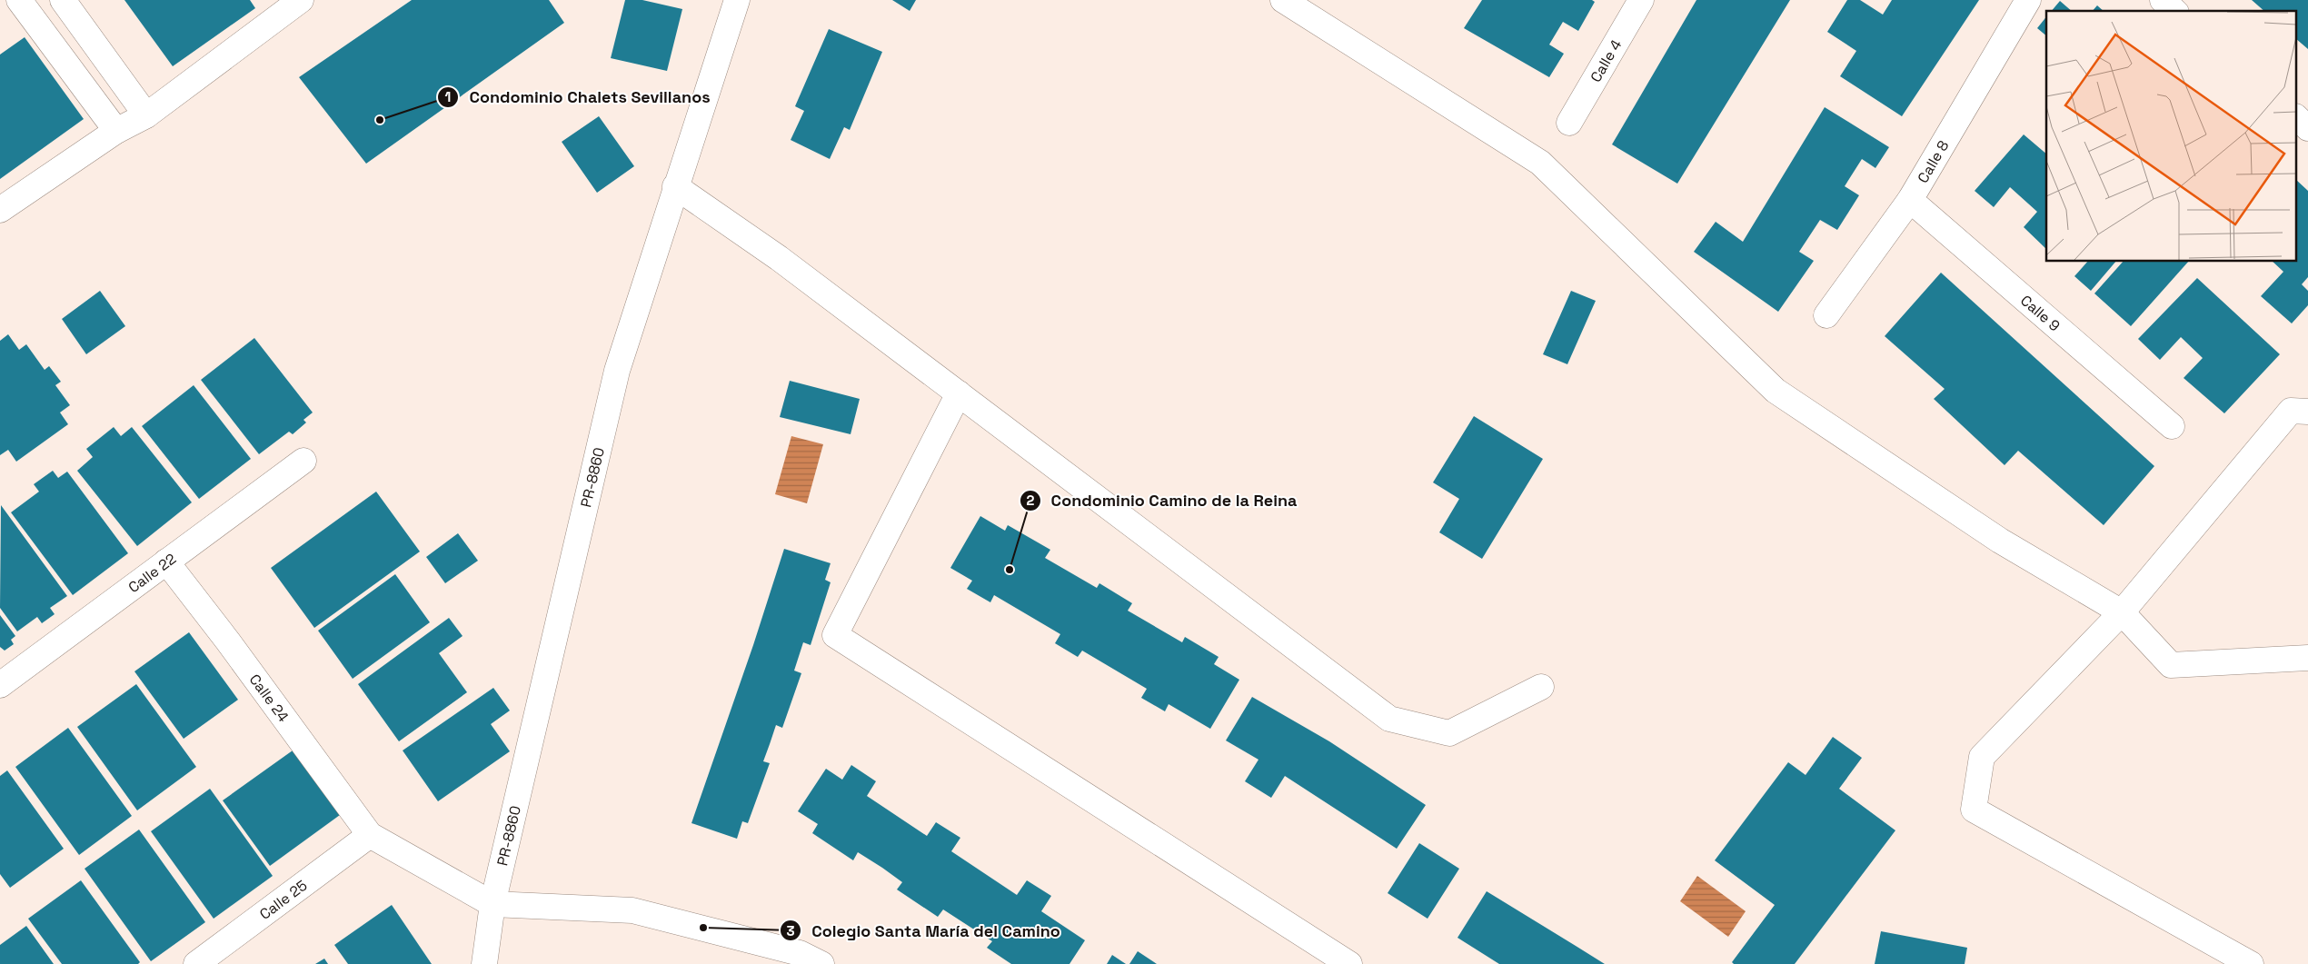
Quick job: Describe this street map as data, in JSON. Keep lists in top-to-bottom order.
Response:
{
  "streets": {
    "street": [
      "Calle 4",
      "Calle 8",
      "Calle 9",
      "PR-8860",
      "Calle 22",
      "Calle 24",
      "Calle 25"
    ]
  },
  "crossings": [
    ["Calle 8", "Calle 9"],
    ["Calle 22", "Calle 24"],
    ["Calle 24", "Calle 25"]
  ],
  "places": ["Condominio Chalets Sevillanos", "Condominio Camino de la Reina", "Colegio Santa María del Camino"]
}
